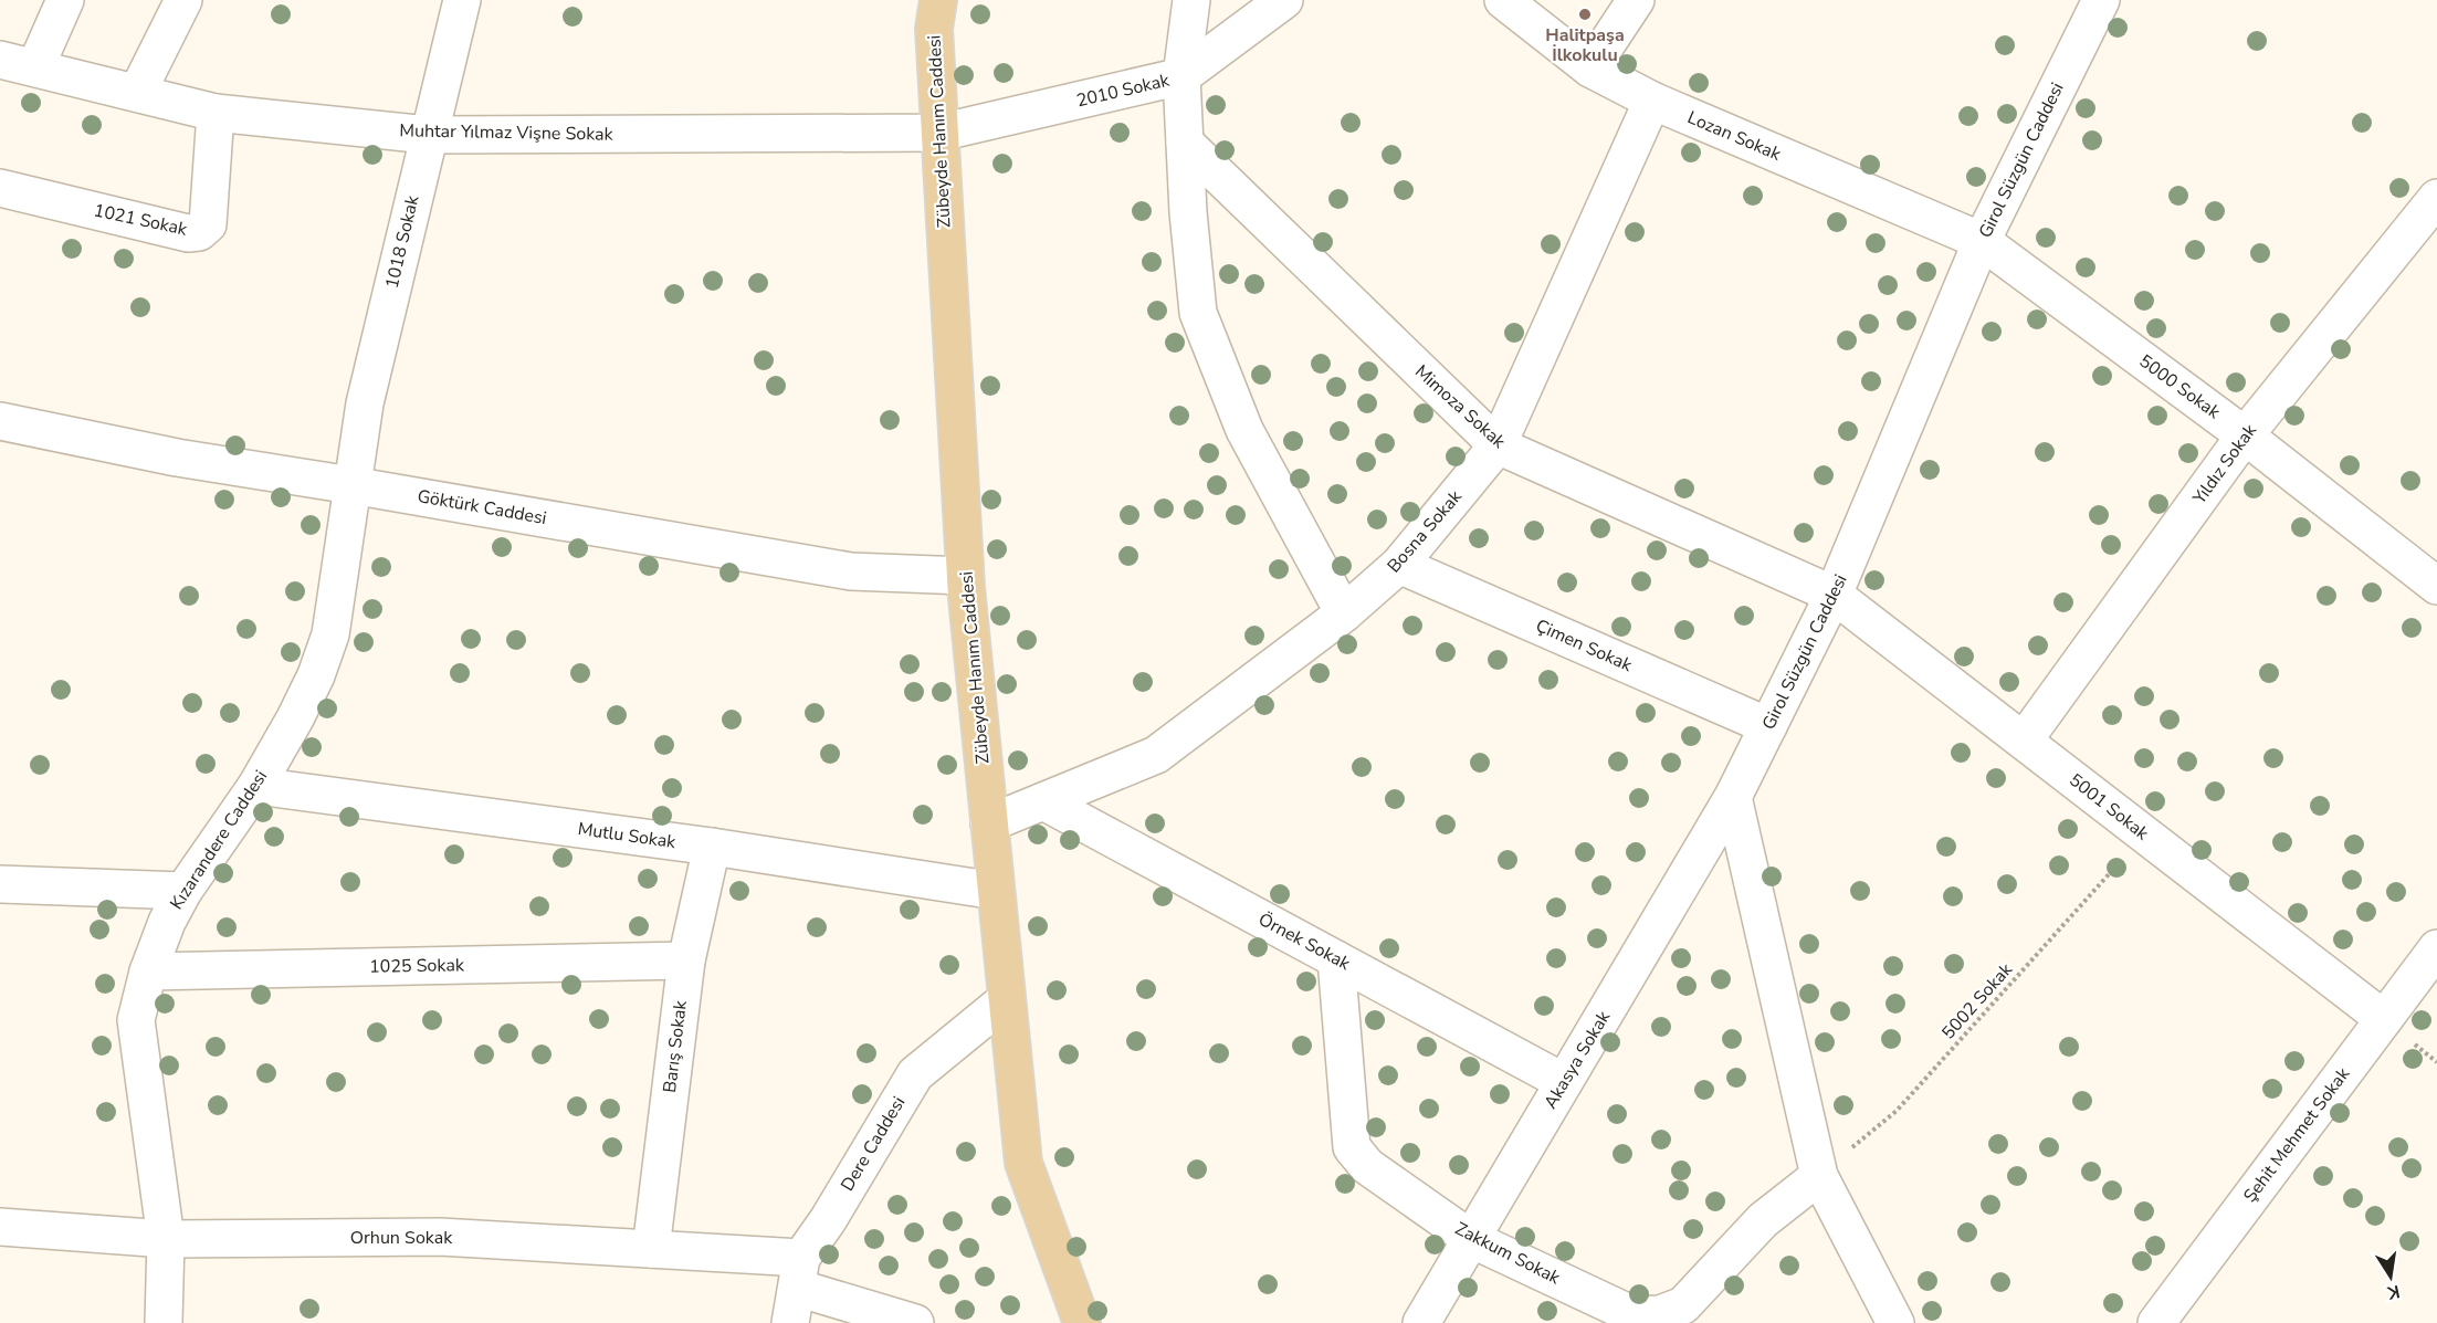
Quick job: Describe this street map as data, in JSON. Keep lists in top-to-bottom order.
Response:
{
  "streets": {
    "main road": ["Zübeyde Hanım Caddesi"],
    "street": [
      "2010 Sokak",
      "Muhtar Yılmaz Vişne Sokak",
      "Lozan Sokak",
      "Girol Süzgün Caddesi",
      "1021 Sokak",
      "1018 Sokak",
      "5000 Sokak",
      "Mimoza Sokak",
      "Yıldız Sokak",
      "Göktürk Caddesi",
      "Bosna Sokak",
      "Çimen Sokak",
      "5001 Sokak",
      "Mutlu Sokak",
      "Kızarandere Caddesi",
      "Örnek Sokak",
      "1025 Sokak",
      "Barış Sokak",
      "Akasya Sokak",
      "Şehit Mehmet Sokak",
      "Dere Caddesi",
      "Orhun Sokak",
      "Zakkum Sokak"
    ],
    "path": ["5002 Sokak"]
  },
  "crossings": [
    ["2010 Sokak", "Zübeyde Hanım Caddesi"],
    ["2010 Sokak", "Muhtar Yılmaz Vişne Sokak"],
    ["Zübeyde Hanım Caddesi", "Muhtar Yılmaz Vişne Sokak"],
    ["Zübeyde Hanım Caddesi", "Göktürk Caddesi"],
    ["Zübeyde Hanım Caddesi", "Bosna Sokak"],
    ["Zübeyde Hanım Caddesi", "Mutlu Sokak"],
    ["Zübeyde Hanım Caddesi", "Dere Caddesi"],
    ["Muhtar Yılmaz Vişne Sokak", "1021 Sokak"],
    ["Muhtar Yılmaz Vişne Sokak", "1018 Sokak"],
    ["Lozan Sokak", "Girol Süzgün Caddesi"],
    ["Lozan Sokak", "5000 Sokak"],
    ["Lozan Sokak", "Bosna Sokak"],
    ["Girol Süzgün Caddesi", "5000 Sokak"],
    ["Girol Süzgün Caddesi", "Mimoza Sokak"],
    ["Girol Süzgün Caddesi", "Çimen Sokak"],
    ["Girol Süzgün Caddesi", "5001 Sokak"],
    ["Girol Süzgün Caddesi", "Akasya Sokak"],
    ["1018 Sokak", "Göktürk Caddesi"],
    ["1018 Sokak", "Kızarandere Caddesi"],
    ["5000 Sokak", "Yıldız Sokak"],
    ["Mimoza Sokak", "Bosna Sokak"],
    ["Mimoza Sokak", "5001 Sokak"],
    ["Yıldız Sokak", "5001 Sokak"],
    ["Göktürk Caddesi", "Kızarandere Caddesi"],
    ["Bosna Sokak", "Çimen Sokak"],
    ["Bosna Sokak", "Örnek Sokak"],
    ["5001 Sokak", "5002 Sokak"],
    ["5001 Sokak", "Şehit Mehmet Sokak"],
    ["Mutlu Sokak", "Kızarandere Caddesi"],
    ["Mutlu Sokak", "Barış Sokak"],
    ["Kızarandere Caddesi", "1025 Sokak"],
    ["Kızarandere Caddesi", "Orhun Sokak"],
    ["Örnek Sokak", "Akasya Sokak"],
    ["Örnek Sokak", "Zakkum Sokak"],
    ["1025 Sokak", "Barış Sokak"],
    ["5002 Sokak", "Zakkum Sokak"],
    ["Barış Sokak", "Orhun Sokak"],
    ["Akasya Sokak", "Zakkum Sokak"],
    ["Dere Caddesi", "Orhun Sokak"]
  ],
  "places": ["Halitpaşa İlkokulu"],
  "north": "bottom"
}
